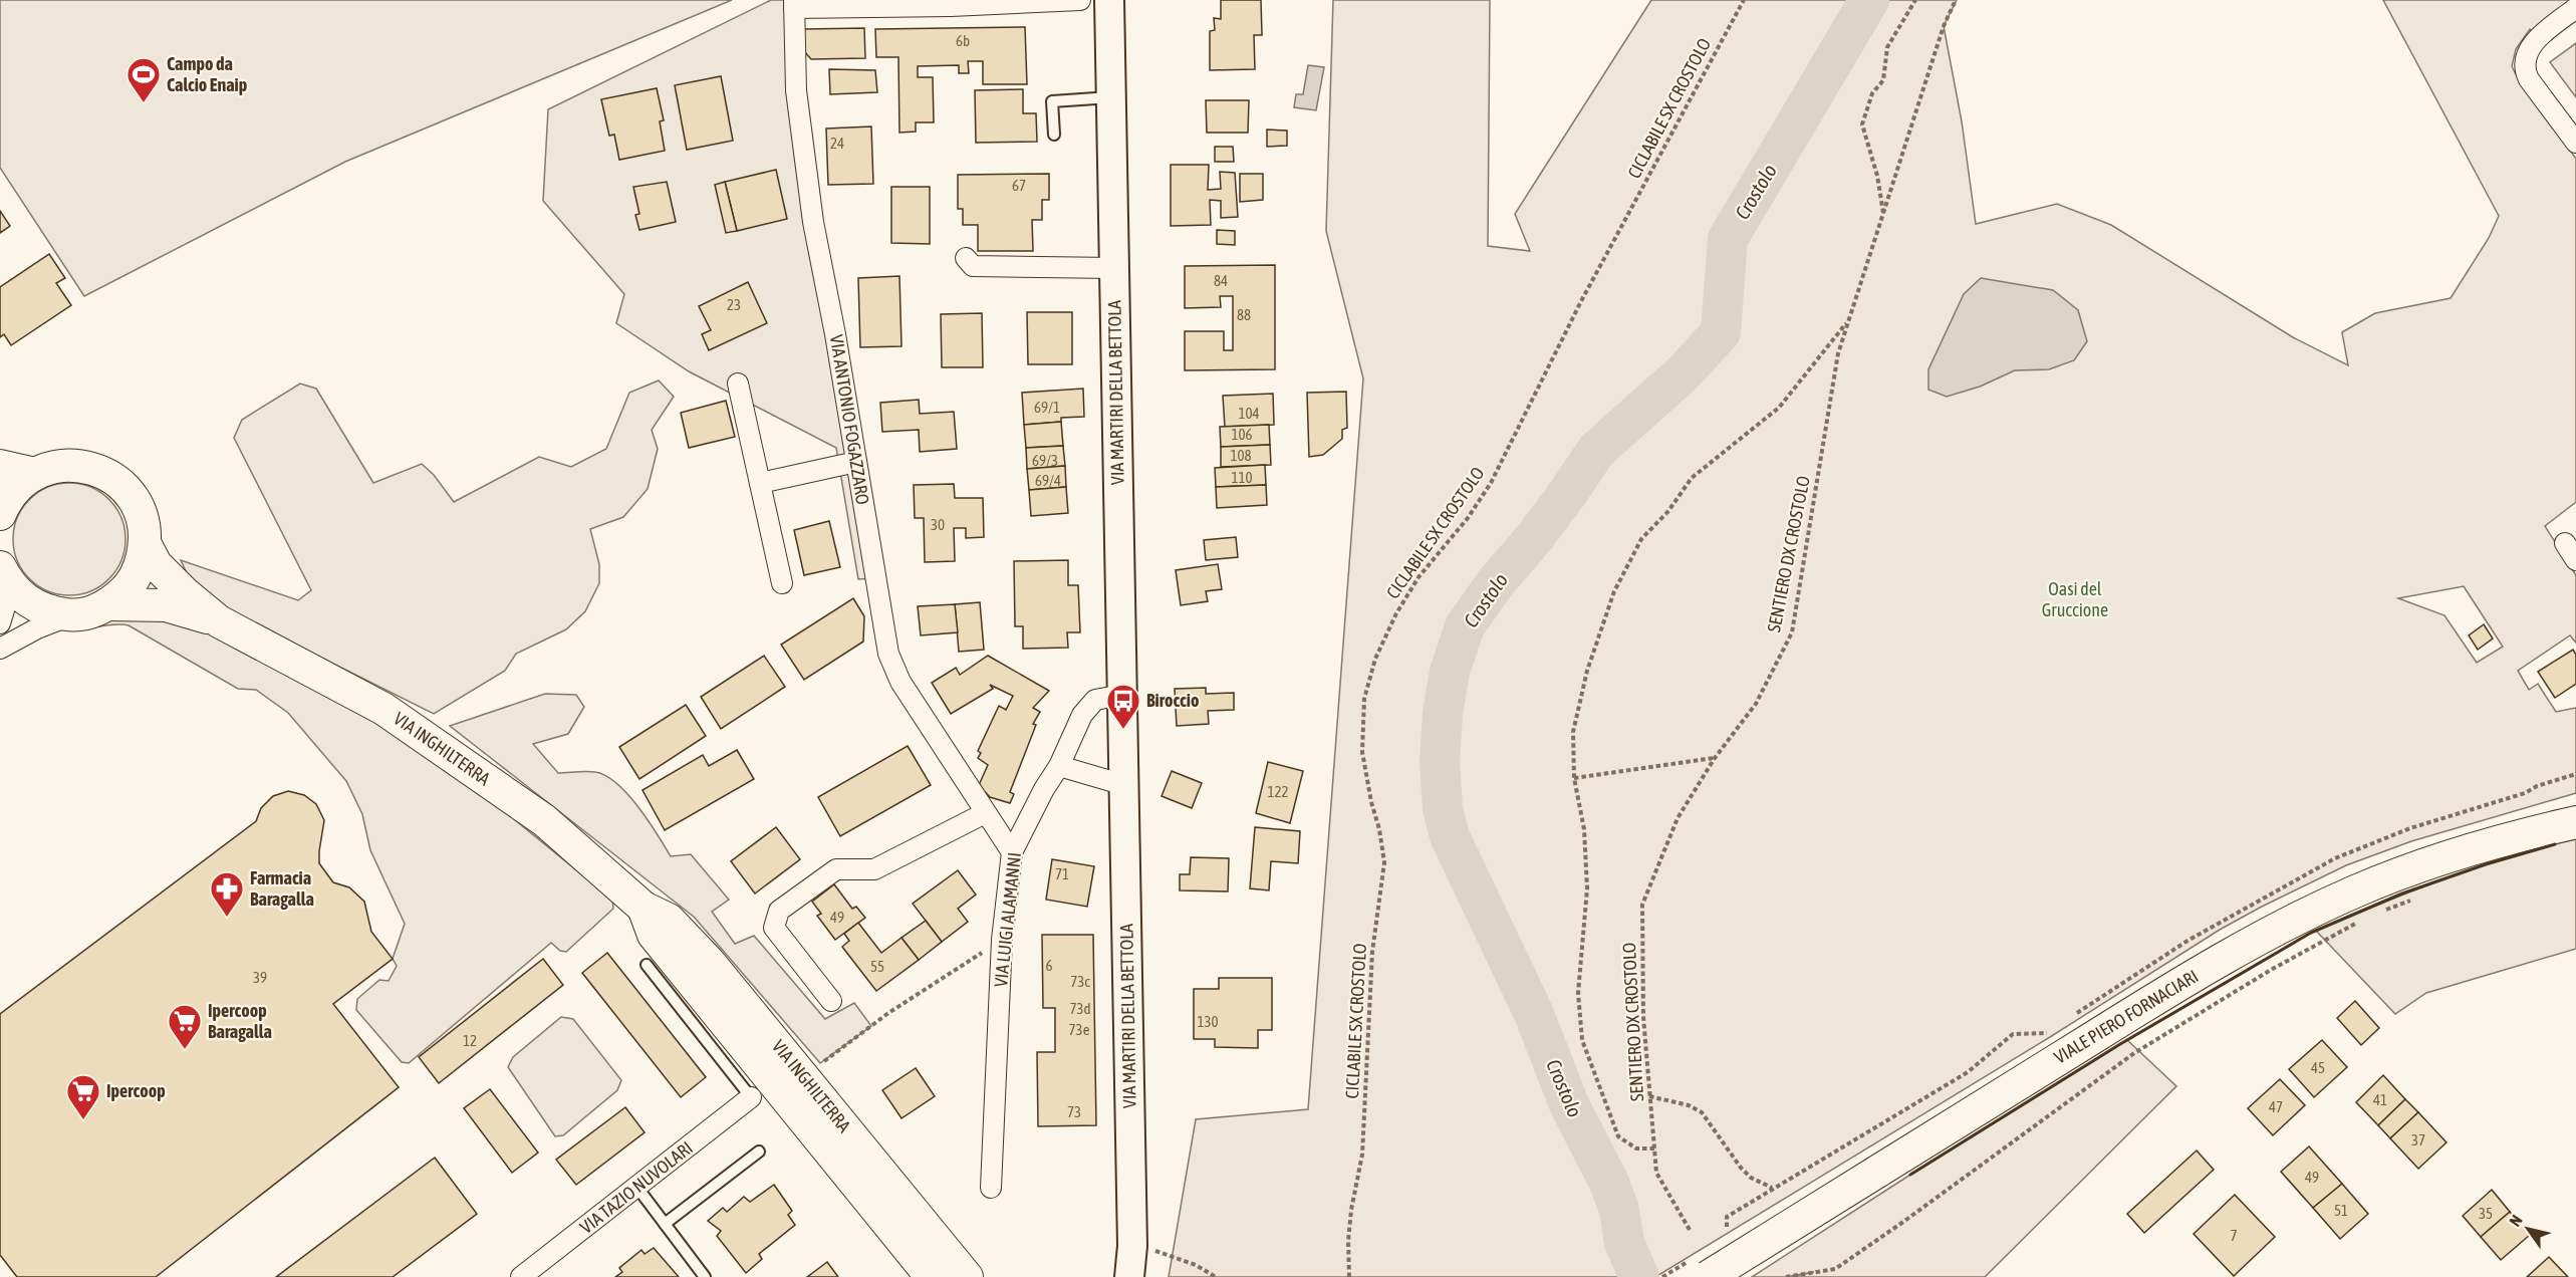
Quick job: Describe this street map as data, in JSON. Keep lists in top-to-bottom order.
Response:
{
  "streets": {
    "main road": ["VIA MARTIRI DELLA BETTOLA", "VIA INGHILTERRA", "VIALE PIERO FORNACIARI"],
    "street": ["VIA ANTONIO FOGAZZARO", "VIA LUIGI ALAMANNI", "VIA TAZIO NUVOLARI"],
    "path": ["CICLABILE SX CROSTOLO", "SENTIERO DX CROSTOLO"]
  },
  "crossings": [
    ["VIA MARTIRI DELLA BETTOLA", "VIA LUIGI ALAMANNI"],
    ["VIA ANTONIO FOGAZZARO", "VIA LUIGI ALAMANNI"]
  ],
  "water": ["Crostolo"],
  "parks": ["Oasi del Gruccione"],
  "places": {
    "sports": ["Campo da Calcio Enaip"],
    "bus stop": ["Biroccio"],
    "pharmacy": ["Farmacia Baragalla"],
    "supermarket": ["Ipercoop Baragalla", "Ipercoop"]
  },
  "house_numbers": [
    "6b",
    "24",
    "67",
    "84",
    "23",
    "88",
    "69/1",
    "104",
    "106",
    "108",
    "69/3",
    "110",
    "69/4",
    "30",
    "122",
    "71",
    "49",
    "6",
    "55",
    "39",
    "73c",
    "73d",
    "130",
    "73e",
    "12",
    "45",
    "41",
    "47",
    "73",
    "37",
    "49",
    "51",
    "35",
    "7"
  ],
  "north": "top left"
}
